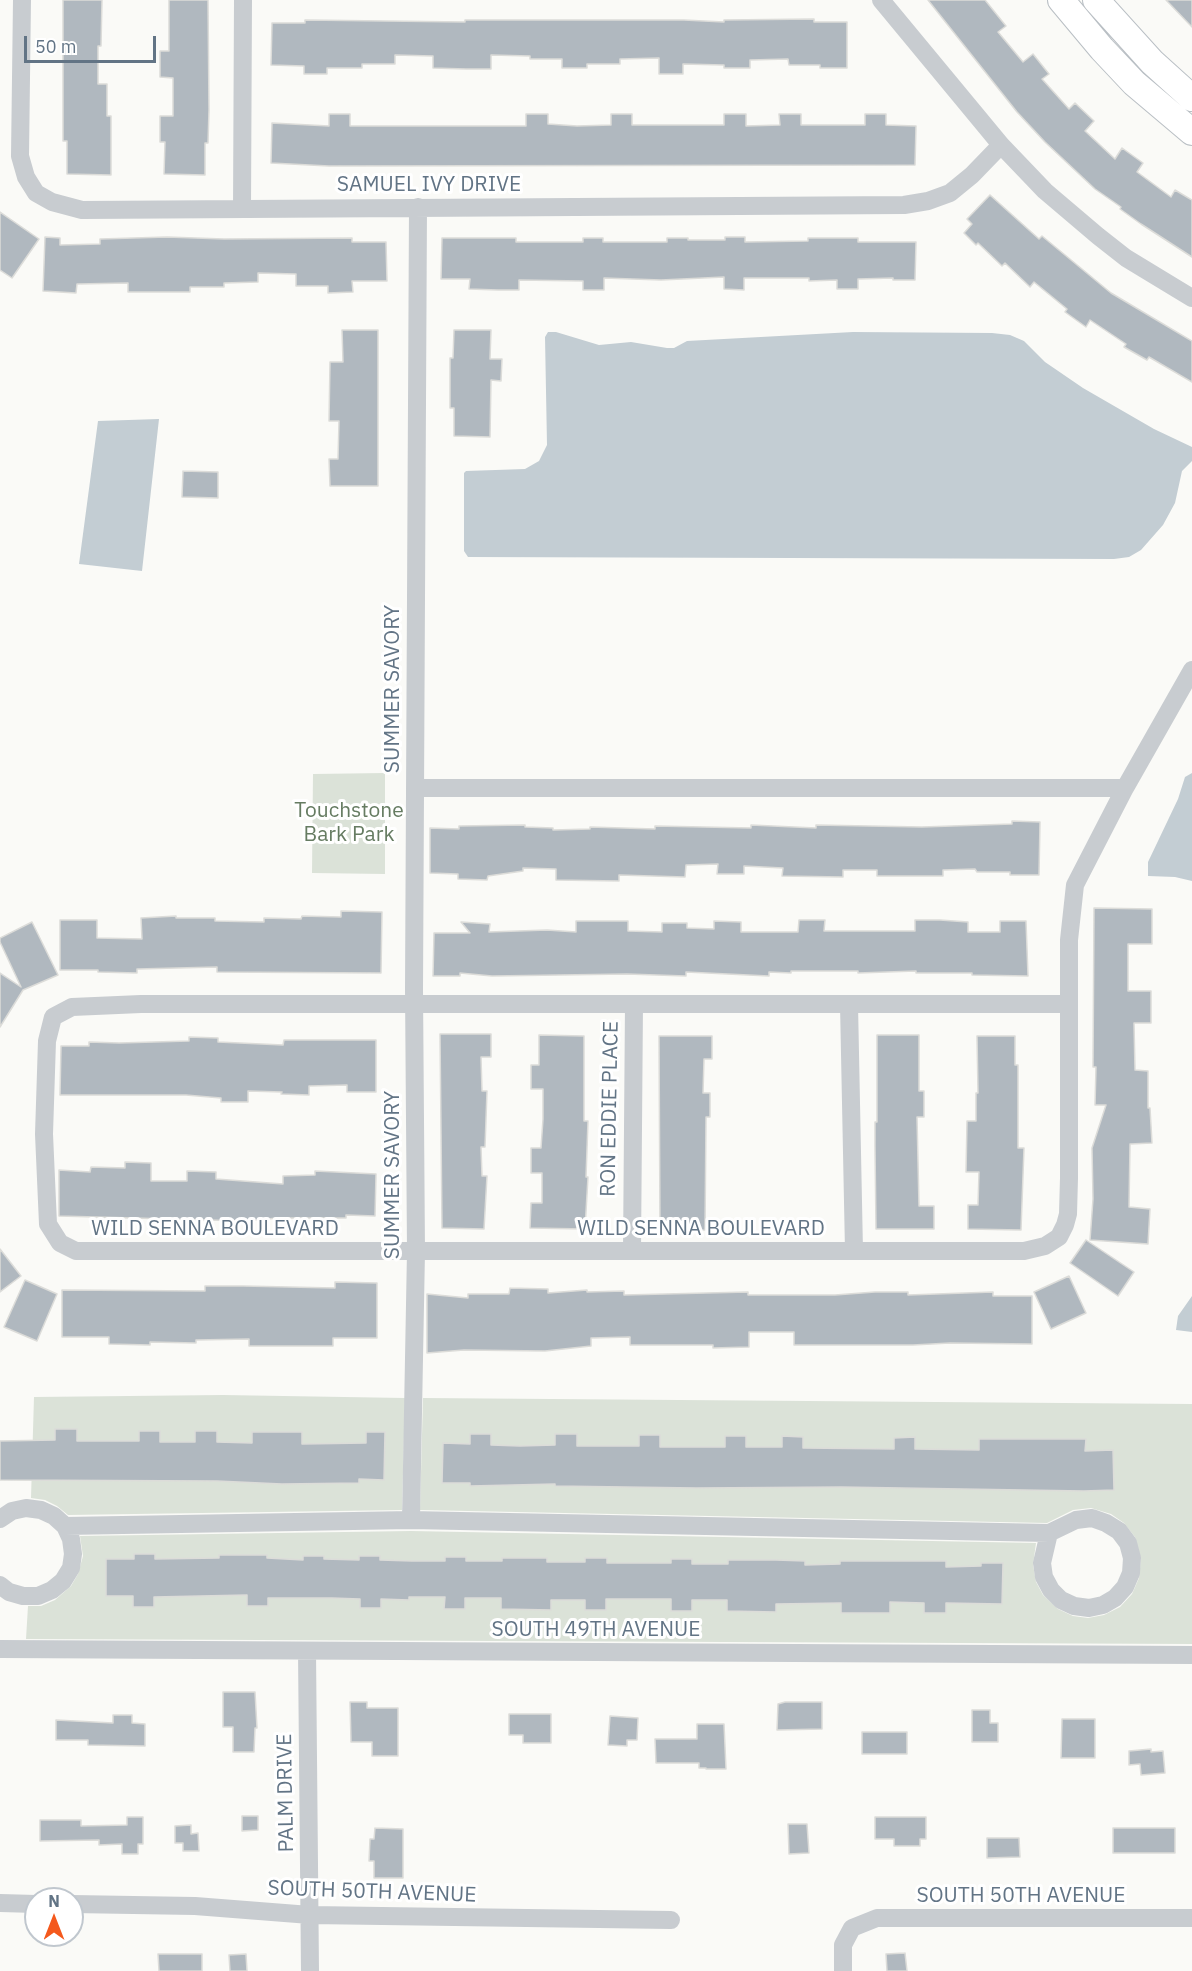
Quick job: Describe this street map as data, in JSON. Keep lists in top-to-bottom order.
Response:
{
  "streets": {
    "street": [
      "SAMUEL IVY DRIVE",
      "SUMMER SAVORY",
      "RON EDDIE PLACE",
      "WILD SENNA BOULEVARD",
      "SOUTH 49TH AVENUE",
      "PALM DRIVE",
      "SOUTH 50TH AVENUE"
    ]
  },
  "crossings": [
    ["SAMUEL IVY DRIVE", "SUMMER SAVORY"],
    ["SUMMER SAVORY", "WILD SENNA BOULEVARD"],
    ["RON EDDIE PLACE", "WILD SENNA BOULEVARD"],
    ["SOUTH 49TH AVENUE", "PALM DRIVE"],
    ["PALM DRIVE", "SOUTH 50TH AVENUE"]
  ],
  "parks": ["Touchstone Bark Park"],
  "scale_bar": "50 m",
  "north": "top"
}
